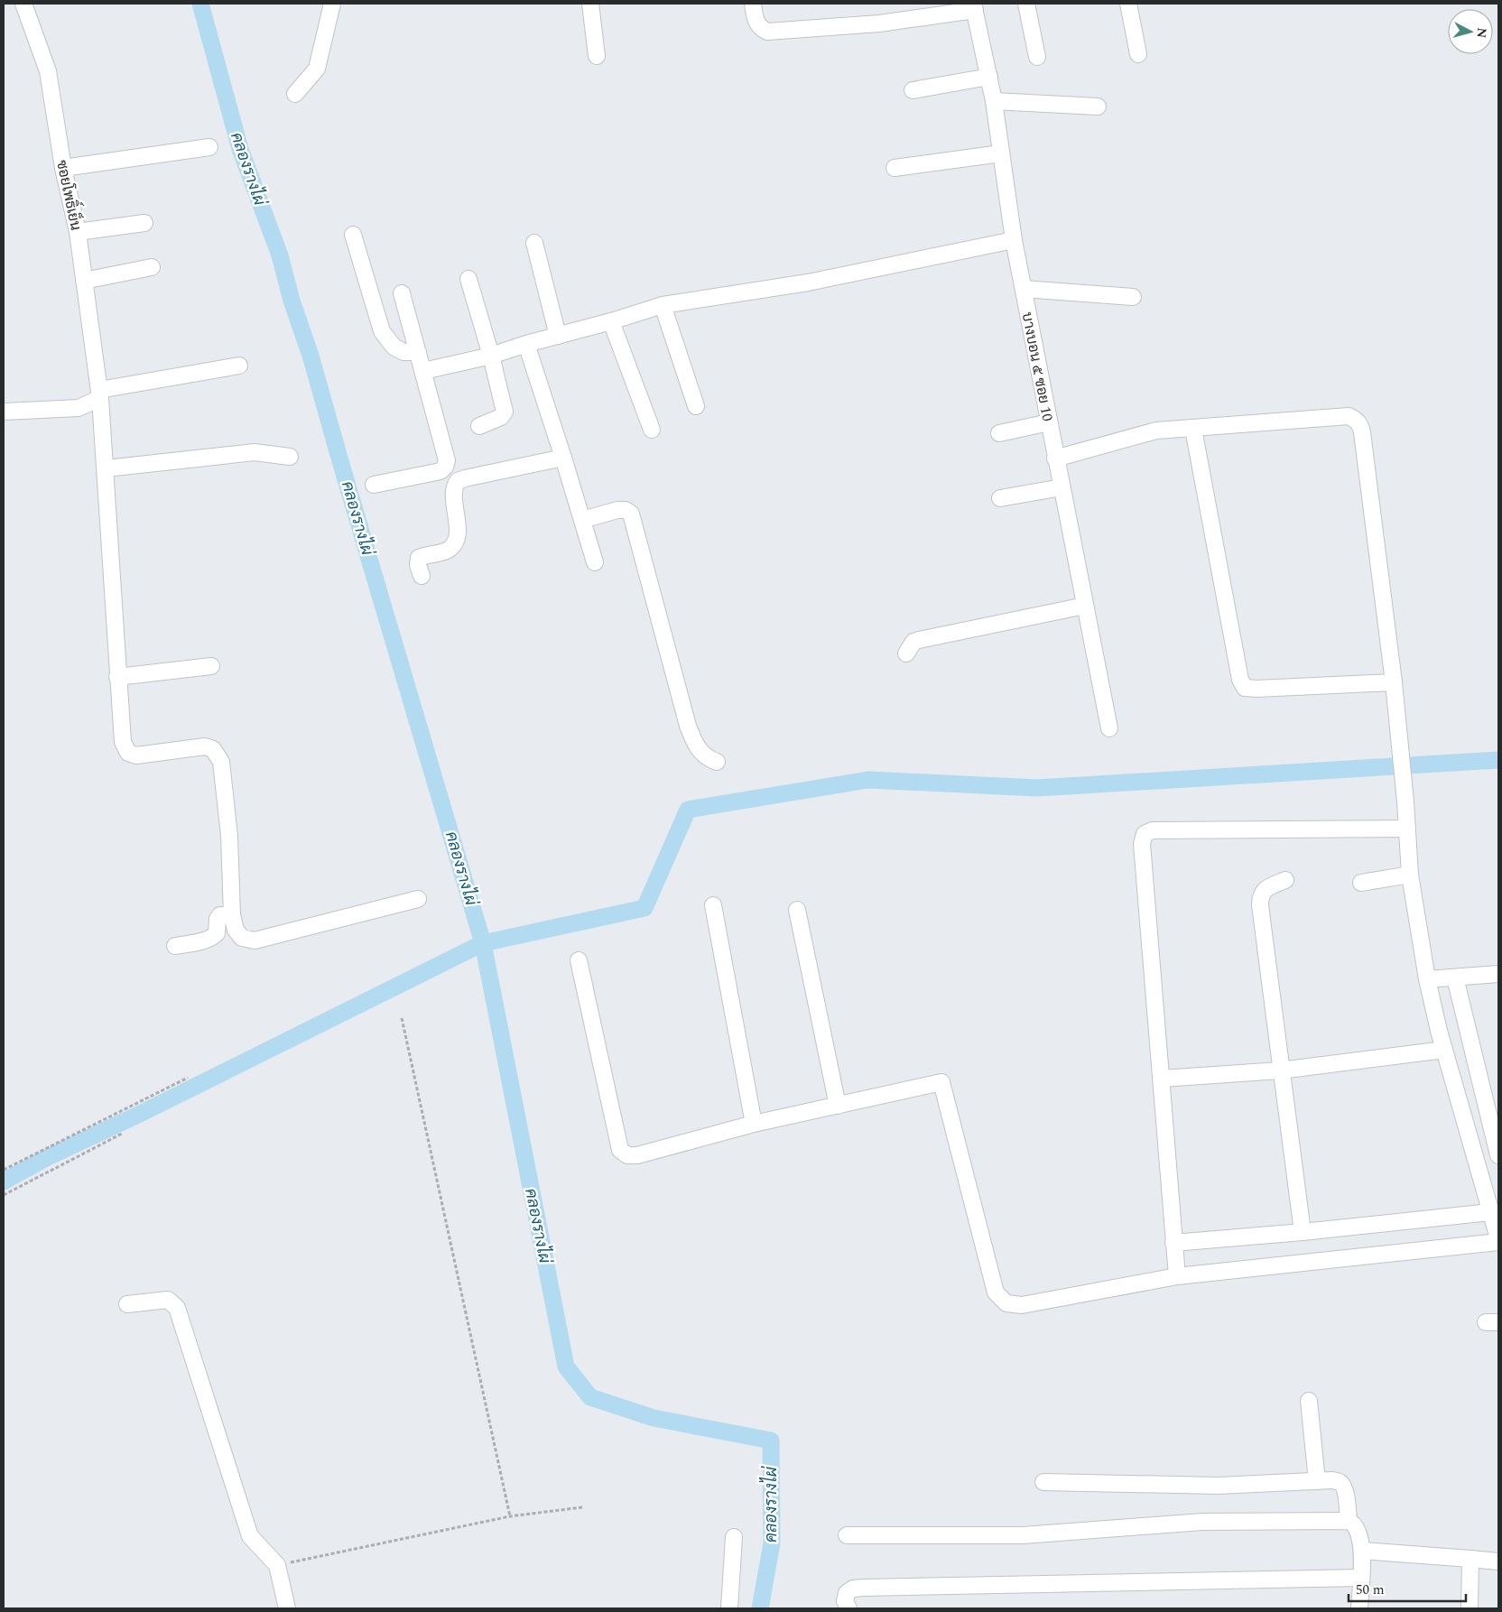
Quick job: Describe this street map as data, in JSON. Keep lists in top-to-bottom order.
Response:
{
  "streets": {
    "street": ["ซอยโพธิ์เย็น", "บางบอน ๕ ซอย 10"]
  },
  "water": ["คลองรางไผ่"],
  "scale_bar": "50 m",
  "north": "right"
}
